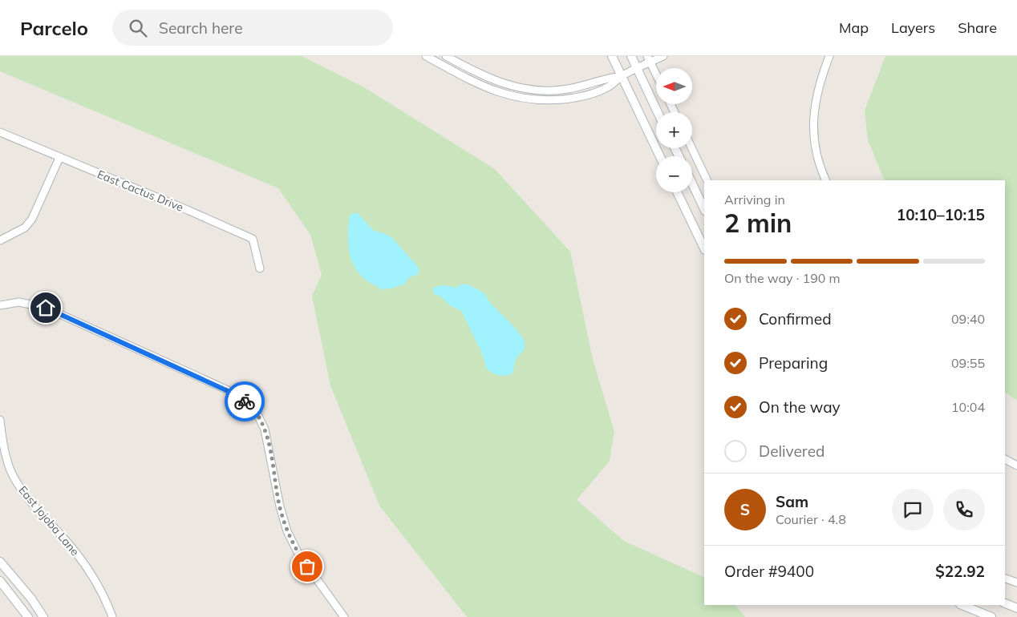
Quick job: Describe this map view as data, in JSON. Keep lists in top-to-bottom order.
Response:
{
  "streets": {
    "street": ["East Cactus Drive", "East Jojoba Lane"]
  },
  "north": "left",
  "page": {
    "header": "Parcelo",
    "search": "Search here",
    "nav": ["Map", "Layers", "Share"],
    "map_buttons": ["+", "−"],
    "heading": ["2 min", "Arriving in", "10:10–10:15"],
    "panel": [
      "Sam",
      "Courier · 4.8",
      "Order #9400",
      "$22.92"
    ],
    "bar": "On the way · 190 m",
    "list": [
      ["Confirmed", "09:40"],
      ["Preparing", "09:55"],
      ["On the way", "10:04"],
      "Delivered"
    ],
    "round": "S"
  }
}
